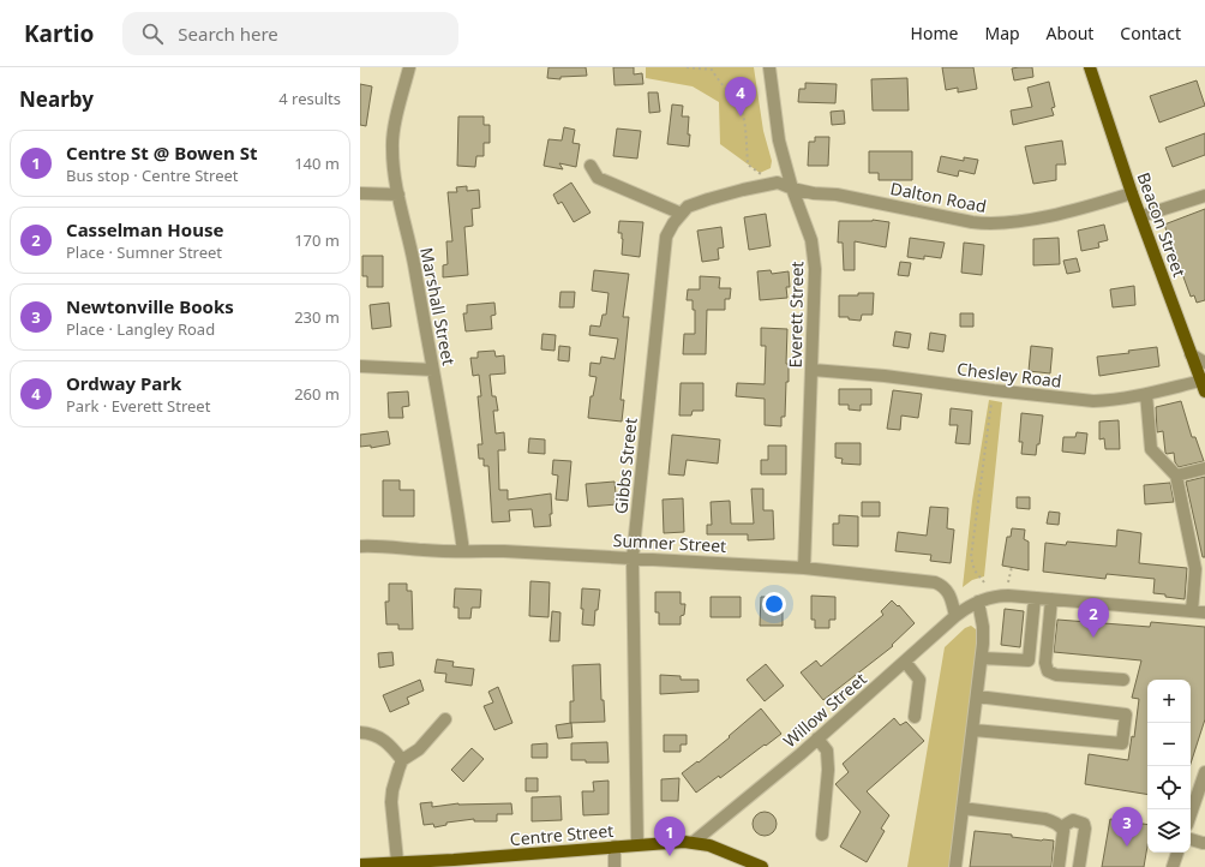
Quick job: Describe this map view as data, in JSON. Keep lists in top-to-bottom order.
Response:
{
  "streets": {
    "main road": ["Beacon Street", "Centre Street"],
    "street": [
      "Dalton Road",
      "Marshall Street",
      "Everett Street",
      "Chesley Road",
      "Gibbs Street",
      "Sumner Street",
      "Willow Street"
    ]
  },
  "crossings": [
    ["Dalton Road", "Beacon Street"],
    ["Dalton Road", "Everett Street"],
    ["Dalton Road", "Gibbs Street"],
    ["Beacon Street", "Chesley Road"],
    ["Marshall Street", "Sumner Street"],
    ["Everett Street", "Chesley Road"],
    ["Everett Street", "Gibbs Street"],
    ["Everett Street", "Sumner Street"],
    ["Gibbs Street", "Sumner Street"],
    ["Gibbs Street", "Centre Street"],
    ["Sumner Street", "Willow Street"],
    ["Willow Street", "Centre Street"]
  ],
  "page": {
    "header": "Kartio",
    "search": "Search here",
    "nav": [
      "Home",
      "Map",
      "About",
      "Contact"
    ],
    "heading": ["Nearby", "4 results"],
    "pins": [
      "4",
      "2",
      "3",
      "1"
    ],
    "list": [
      {
        "mark": "1",
        "name": "Centre St @ Bowen St",
        "note": "Bus stop · Centre Street",
        "value": "140 m"
      },
      {
        "mark": "2",
        "name": "Casselman House",
        "note": "Place · Sumner Street",
        "value": "170 m"
      },
      {
        "mark": "3",
        "name": "Newtonville Books",
        "note": "Place · Langley Road",
        "value": "230 m"
      },
      {
        "mark": "4",
        "name": "Ordway Park",
        "note": "Park · Everett Street",
        "value": "260 m"
      }
    ],
    "map_buttons": ["+", "−"]
  }
}
